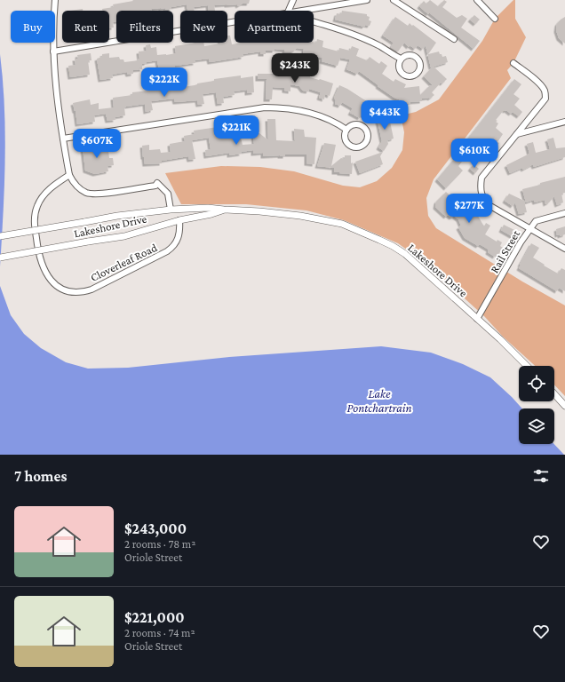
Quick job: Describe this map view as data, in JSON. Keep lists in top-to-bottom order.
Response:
{
  "streets": {
    "street": ["Lakeshore Drive", "Rail Street", "Cloverleaf Road"]
  },
  "crossings": [
    ["Lakeshore Drive", "Rail Street"],
    ["Lakeshore Drive", "Cloverleaf Road"]
  ],
  "water": ["Lake Pontchartrain"],
  "page": {
    "chip": [
      "Buy",
      "Rent",
      "Filters",
      "New",
      "Apartment"
    ],
    "price": [
      "$243K",
      "$222K",
      "$443K",
      "$221K",
      "$607K",
      "$610K",
      "$277K"
    ],
    "heading": "7 homes",
    "list": [
      {
        "name": "$243,000",
        "note": "2 rooms · 78 m² · Oriole Street"
      },
      {
        "name": "$221,000",
        "note": "2 rooms · 74 m² · Oriole Street"
      }
    ]
  }
}
